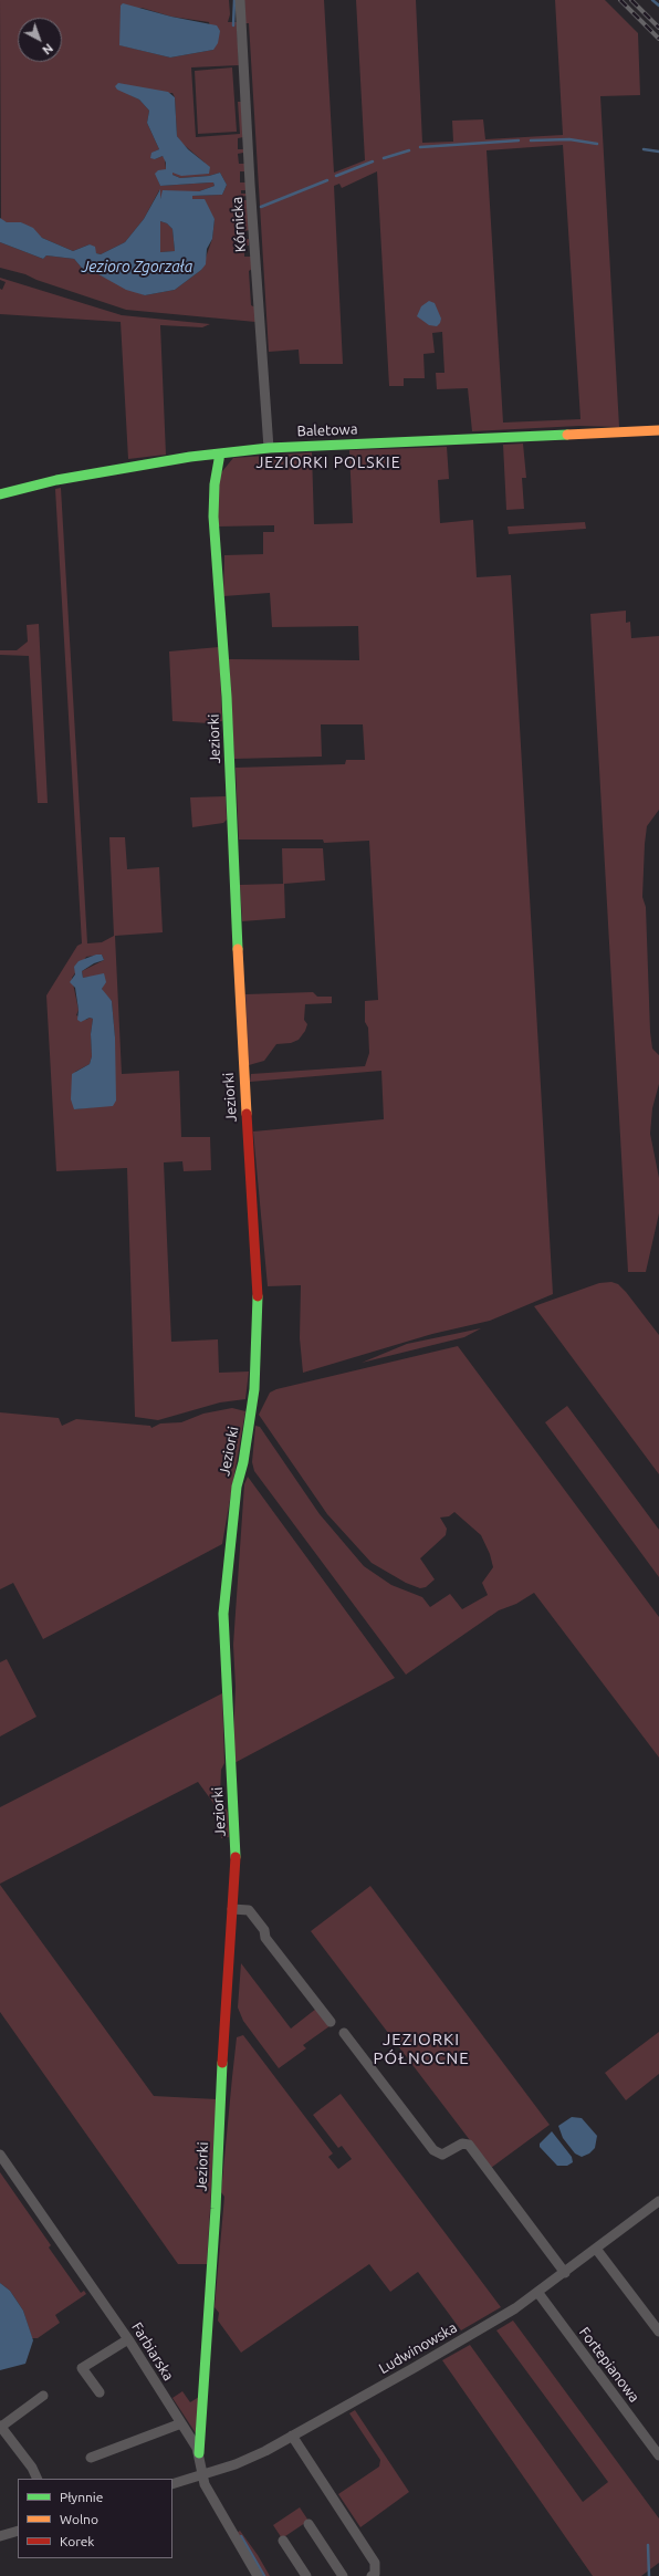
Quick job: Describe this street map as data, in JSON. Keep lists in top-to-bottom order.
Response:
{
  "streets": {
    "street": [
      "Kórnicka",
      "Baletowa",
      "Jeziorki",
      "Ludwinowska",
      "Farbiarska",
      "Fortepianowa"
    ]
  },
  "crossings": [
    ["Kórnicka", "Baletowa"],
    ["Baletowa", "Jeziorki"],
    ["Jeziorki", "Farbiarska"],
    ["Ludwinowska", "Farbiarska"],
    ["Ludwinowska", "Fortepianowa"]
  ],
  "districts": ["JEZIORKI POLSKIE", "JEZIORKI PÓŁNOCNE"],
  "water": ["Jezioro Zgorzała"],
  "legend": ["Płynnie", "Wolno", "Korek"],
  "north": "bottom right"
}
